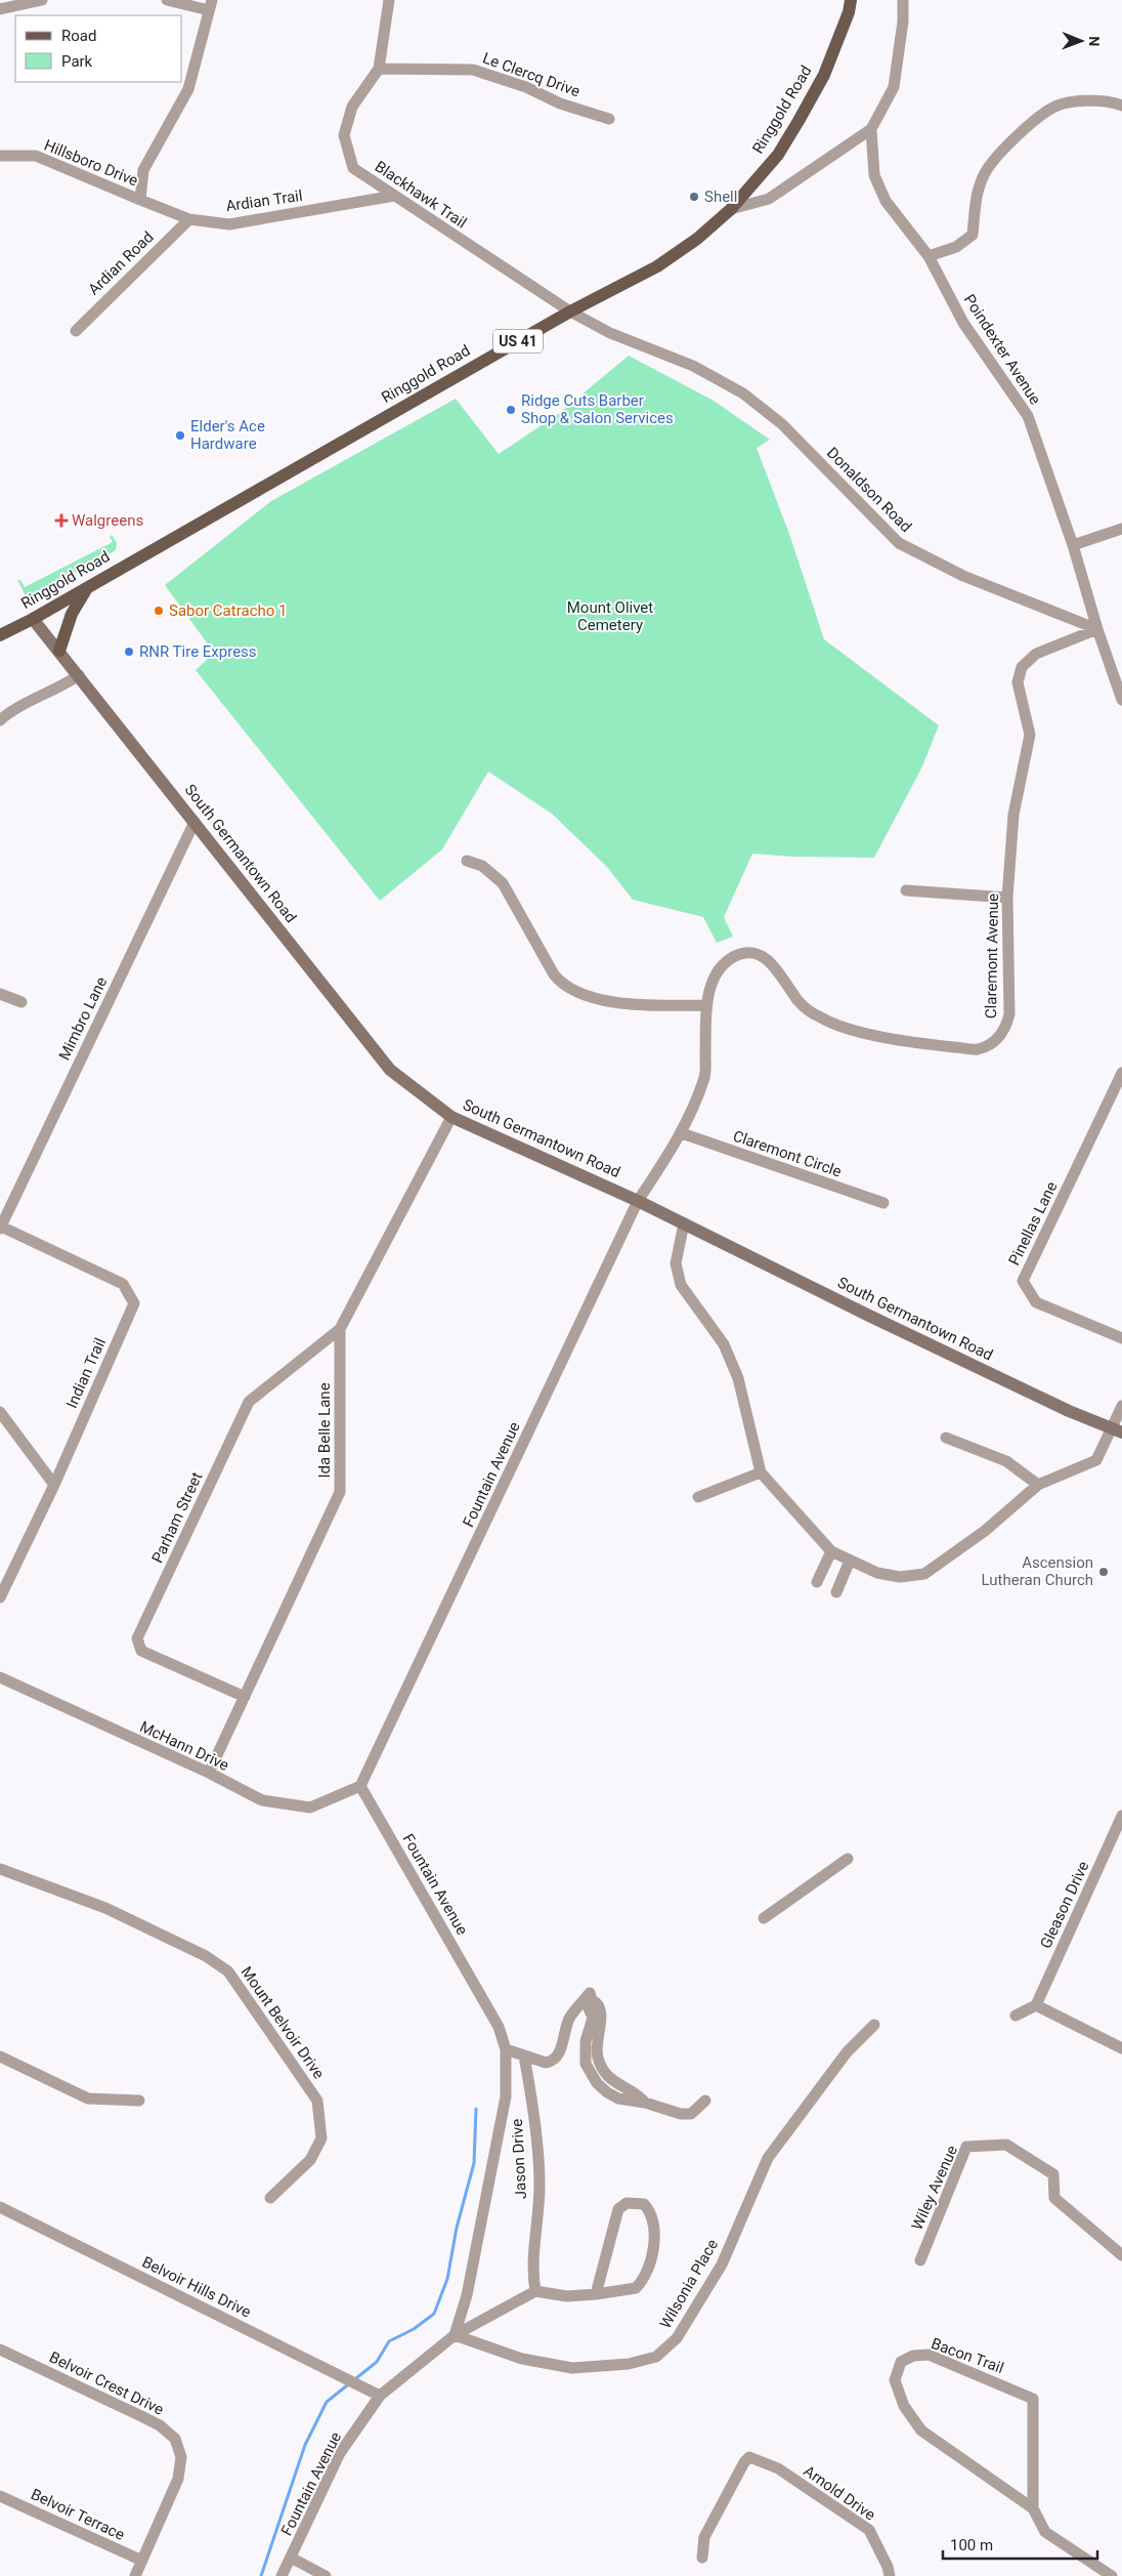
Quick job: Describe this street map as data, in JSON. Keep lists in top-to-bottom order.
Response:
{
  "streets": {
    "main road": ["Ringgold Road", "US 41", "South Germantown Road"],
    "street": [
      "Le Clercq Drive",
      "Hillsboro Drive",
      "Blackhawk Trail",
      "Ardian Trail",
      "Ardian Road",
      "Poindexter Avenue",
      "Donaldson Road",
      "Claremont Avenue",
      "Mimbro Lane",
      "Claremont Circle",
      "Pinellas Lane",
      "Indian Trail",
      "Ida Belle Lane",
      "Fountain Avenue",
      "Parham Street",
      "McHann Drive",
      "Gleason Drive",
      "Mount Belvoir Drive",
      "Jason Drive",
      "Wiley Avenue",
      "Wilsonia Place",
      "Belvoir Hills Drive",
      "Bacon Trail",
      "Belvoir Crest Drive",
      "Arnold Drive",
      "Belvoir Terrace"
    ]
  },
  "crossings": [
    ["Le Clercq Drive", "Blackhawk Trail"],
    ["Ringgold Road", "Blackhawk Trail"],
    ["Ringgold Road", "Donaldson Road"],
    ["Ringgold Road", "South Germantown Road"],
    ["Hillsboro Drive", "Ardian Trail"],
    ["Blackhawk Trail", "Ardian Trail"],
    ["Blackhawk Trail", "Donaldson Road"],
    ["Ardian Trail", "Ardian Road"],
    ["Poindexter Avenue", "Donaldson Road"],
    ["Poindexter Avenue", "Claremont Avenue"],
    ["Donaldson Road", "Claremont Avenue"],
    ["South Germantown Road", "Claremont Avenue"],
    ["South Germantown Road", "Mimbro Lane"],
    ["South Germantown Road", "Ida Belle Lane"],
    ["South Germantown Road", "Fountain Avenue"],
    ["Claremont Avenue", "Claremont Circle"],
    ["Claremont Avenue", "Fountain Avenue"],
    ["Mimbro Lane", "Indian Trail"],
    ["Ida Belle Lane", "Parham Street"],
    ["Ida Belle Lane", "McHann Drive"],
    ["Fountain Avenue", "McHann Drive"],
    ["Fountain Avenue", "Wilsonia Place"],
    ["Fountain Avenue", "Belvoir Hills Drive"],
    ["Belvoir Crest Drive", "Belvoir Terrace"]
  ],
  "parks": ["Mount Olivet Cemetery"],
  "places": {
    "other": [
      "Shell",
      "Ridge Cuts Barber Shop & Salon Services",
      "Elder's Ace Hardware",
      "Sabor Catracho 1",
      "RNR Tire Express",
      "Ascension Lutheran Church"
    ],
    "health": ["Walgreens"]
  },
  "legend": ["Road", "Park"],
  "scale_bar": "100 m",
  "north": "right"
}
